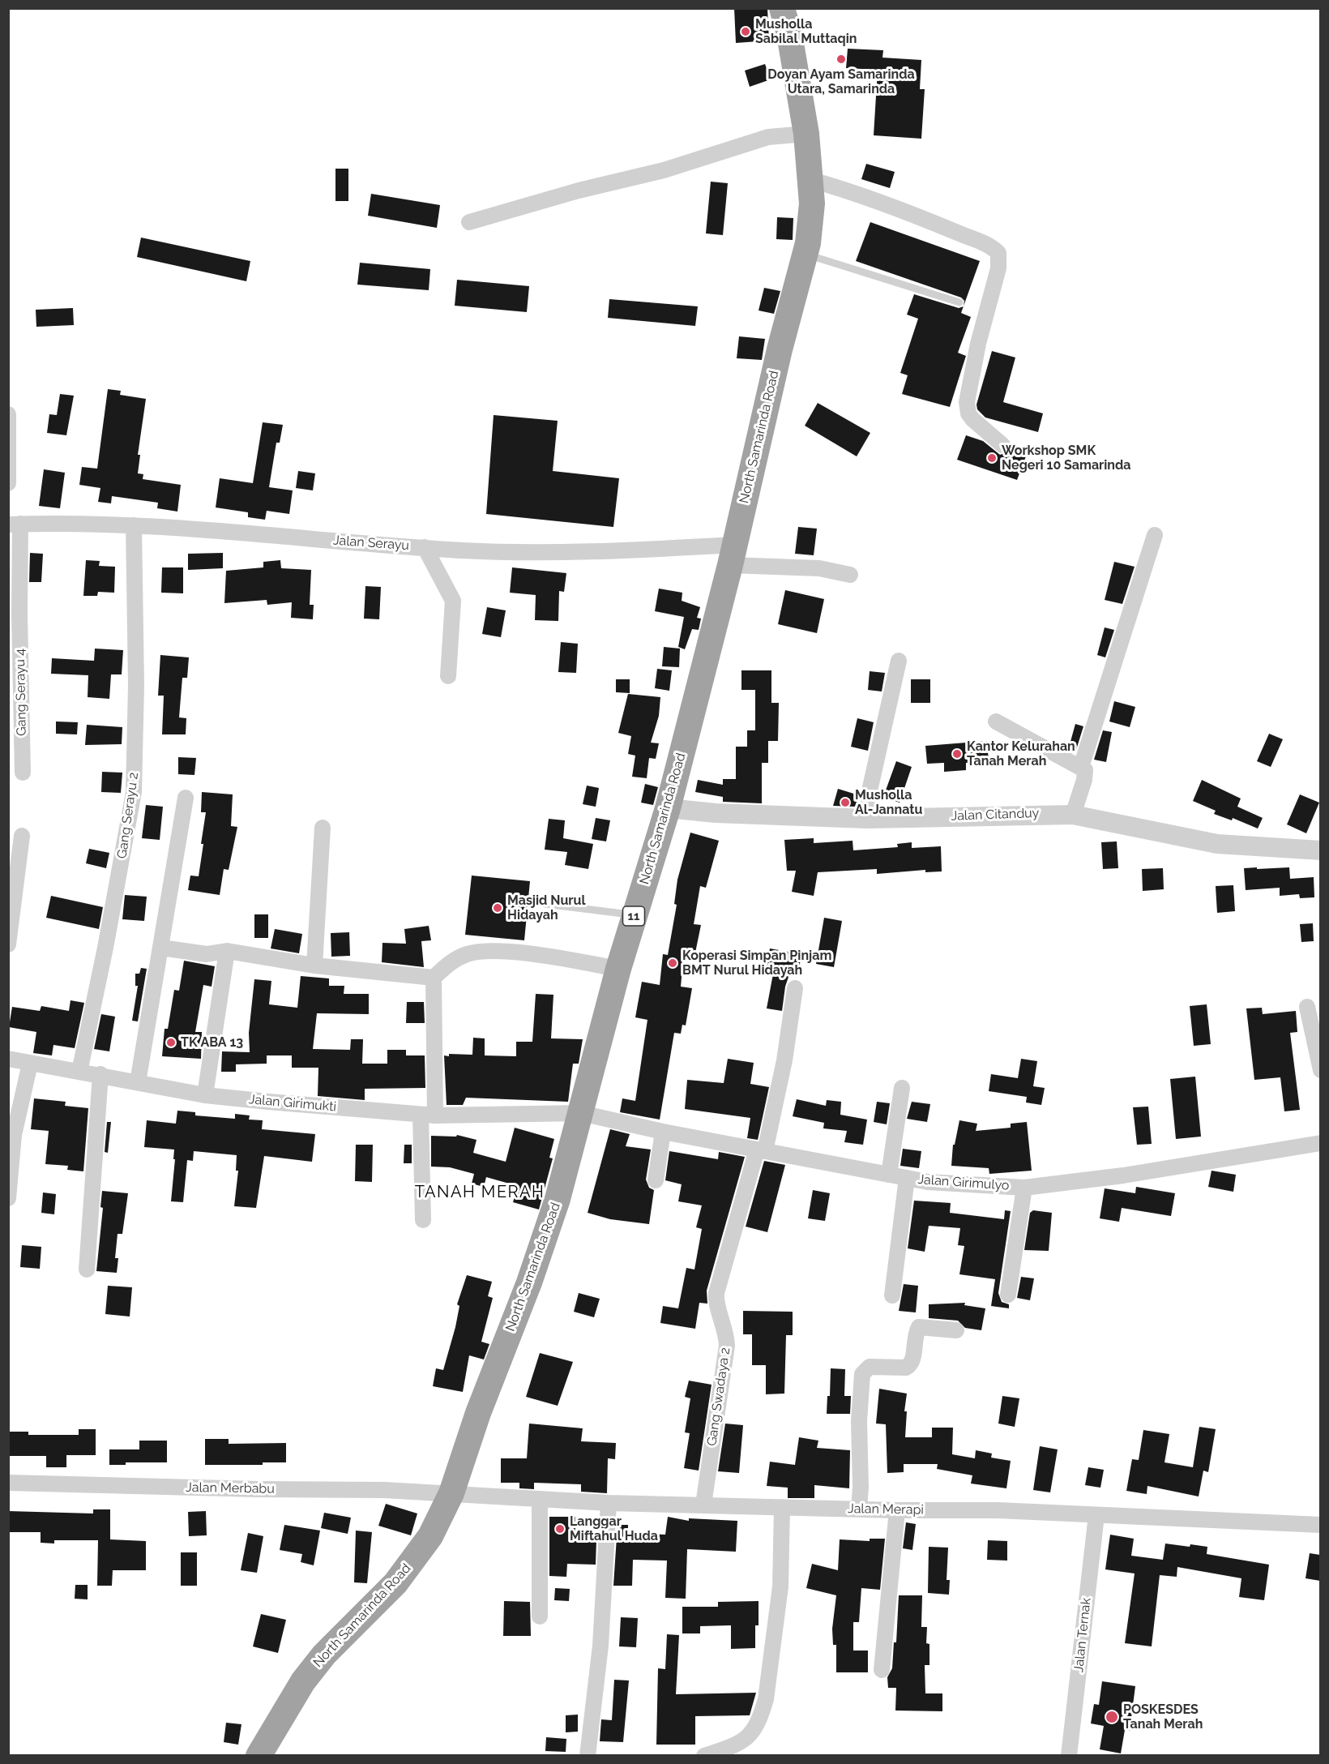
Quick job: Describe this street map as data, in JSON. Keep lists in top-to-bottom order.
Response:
{
  "streets": {
    "highway": ["North Samarinda Road", "11"],
    "street": [
      "Jalan Serayu",
      "Gang Serayu 4",
      "Jalan Citanduy",
      "Gang Serayu 2",
      "Jalan Girimukti",
      "Jalan Girimulyo",
      "Gang Swadaya 2",
      "Jalan Merbabu",
      "Jalan Merapi",
      "Jalan Ternak"
    ]
  },
  "crossings": [
    ["North Samarinda Road", "Jalan Serayu"],
    ["North Samarinda Road", "Jalan Citanduy"],
    ["North Samarinda Road", "Jalan Girimukti"],
    ["North Samarinda Road", "Jalan Girimulyo"],
    ["North Samarinda Road", "Jalan Merbabu"],
    ["North Samarinda Road", "Jalan Merapi"],
    ["Jalan Serayu", "Gang Serayu 4"],
    ["Jalan Serayu", "Gang Serayu 2"],
    ["Gang Serayu 2", "Jalan Girimukti"],
    ["Jalan Girimukti", "Jalan Girimulyo"],
    ["Jalan Girimulyo", "Gang Swadaya 2"],
    ["Gang Swadaya 2", "Jalan Merapi"],
    ["Jalan Merbabu", "Jalan Merapi"],
    ["Jalan Merapi", "Jalan Ternak"]
  ],
  "districts": ["TANAH MERAH"],
  "places": [
    "Musholla Sabilal Muttaqin",
    "Doyan Ayam Samarinda Utara, Samarinda",
    "Workshop SMK Negeri 10 Samarinda",
    "Kantor Kelurahan Tanah Merah",
    "Musholla Al-Jannatu",
    "Masjid Nurul Hidayah",
    "Koperasi Simpan Pinjam BMT Nurul Hidayah",
    "TK ABA 13",
    "Langgar Miftahul Huda",
    "POSKESDES Tanah Merah"
  ]
}
